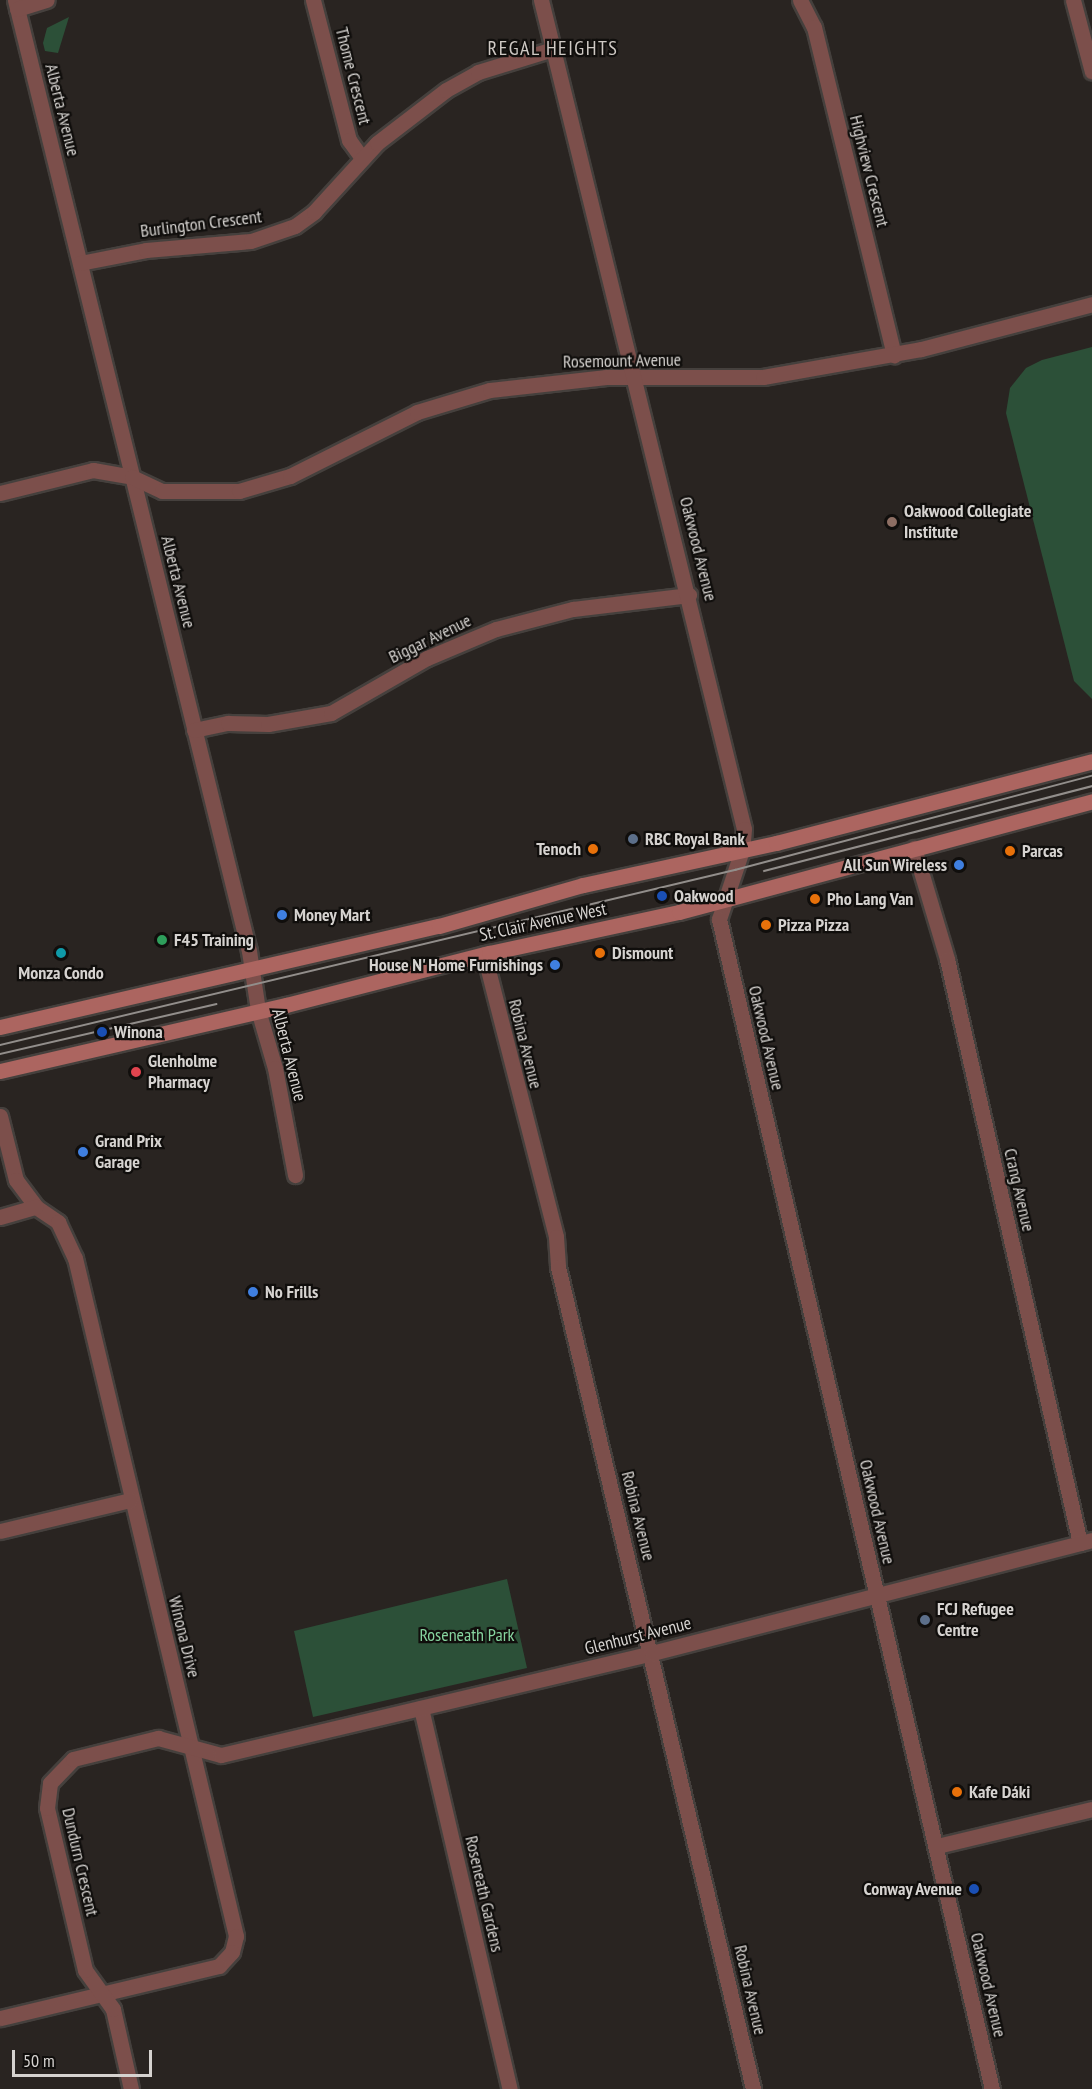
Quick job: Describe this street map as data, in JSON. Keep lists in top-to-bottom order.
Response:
{
  "streets": {
    "main road": ["St. Clair Avenue West"],
    "street": [
      "Thome Crescent",
      "Alberta Avenue",
      "Highview Crescent",
      "Burlington Crescent",
      "Rosemount Avenue",
      "Oakwood Avenue",
      "Biggar Avenue",
      "Robina Avenue",
      "Crang Avenue",
      "Glenhurst Avenue",
      "Winona Drive",
      "Dundurn Crescent",
      "Roseneath Gardens"
    ]
  },
  "crossings": [
    ["Thome Crescent", "Burlington Crescent"],
    ["Alberta Avenue", "Burlington Crescent"],
    ["Alberta Avenue", "Rosemount Avenue"],
    ["Alberta Avenue", "Biggar Avenue"],
    ["Alberta Avenue", "St. Clair Avenue West"],
    ["Highview Crescent", "Rosemount Avenue"],
    ["Burlington Crescent", "Oakwood Avenue"],
    ["Rosemount Avenue", "Oakwood Avenue"],
    ["Oakwood Avenue", "Biggar Avenue"],
    ["Oakwood Avenue", "St. Clair Avenue West"],
    ["Oakwood Avenue", "Glenhurst Avenue"],
    ["St. Clair Avenue West", "Robina Avenue"],
    ["St. Clair Avenue West", "Crang Avenue"],
    ["Robina Avenue", "Glenhurst Avenue"],
    ["Crang Avenue", "Glenhurst Avenue"],
    ["Glenhurst Avenue", "Winona Drive"],
    ["Glenhurst Avenue", "Dundurn Crescent"],
    ["Glenhurst Avenue", "Roseneath Gardens"],
    ["Winona Drive", "Dundurn Crescent"]
  ],
  "districts": ["REGAL HEIGHTS"],
  "parks": ["Roseneath Park"],
  "places": [
    "Oakwood Collegiate Institute",
    "RBC Royal Bank",
    "Tenoch",
    "Parcas",
    "All Sun Wireless",
    "Oakwood",
    "Pho Lang Van",
    "Money Mart",
    "Pizza Pizza",
    "F45 Training",
    "Monza Condo",
    "Dismount",
    "House N' Home Furnishings",
    "Winona",
    "Glenholme Pharmacy",
    "Grand Prix Garage",
    "No Frills",
    "FCJ Refugee Centre",
    "Kafe Dáki",
    "Conway Avenue"
  ],
  "scale_bar": "50 m"
}
